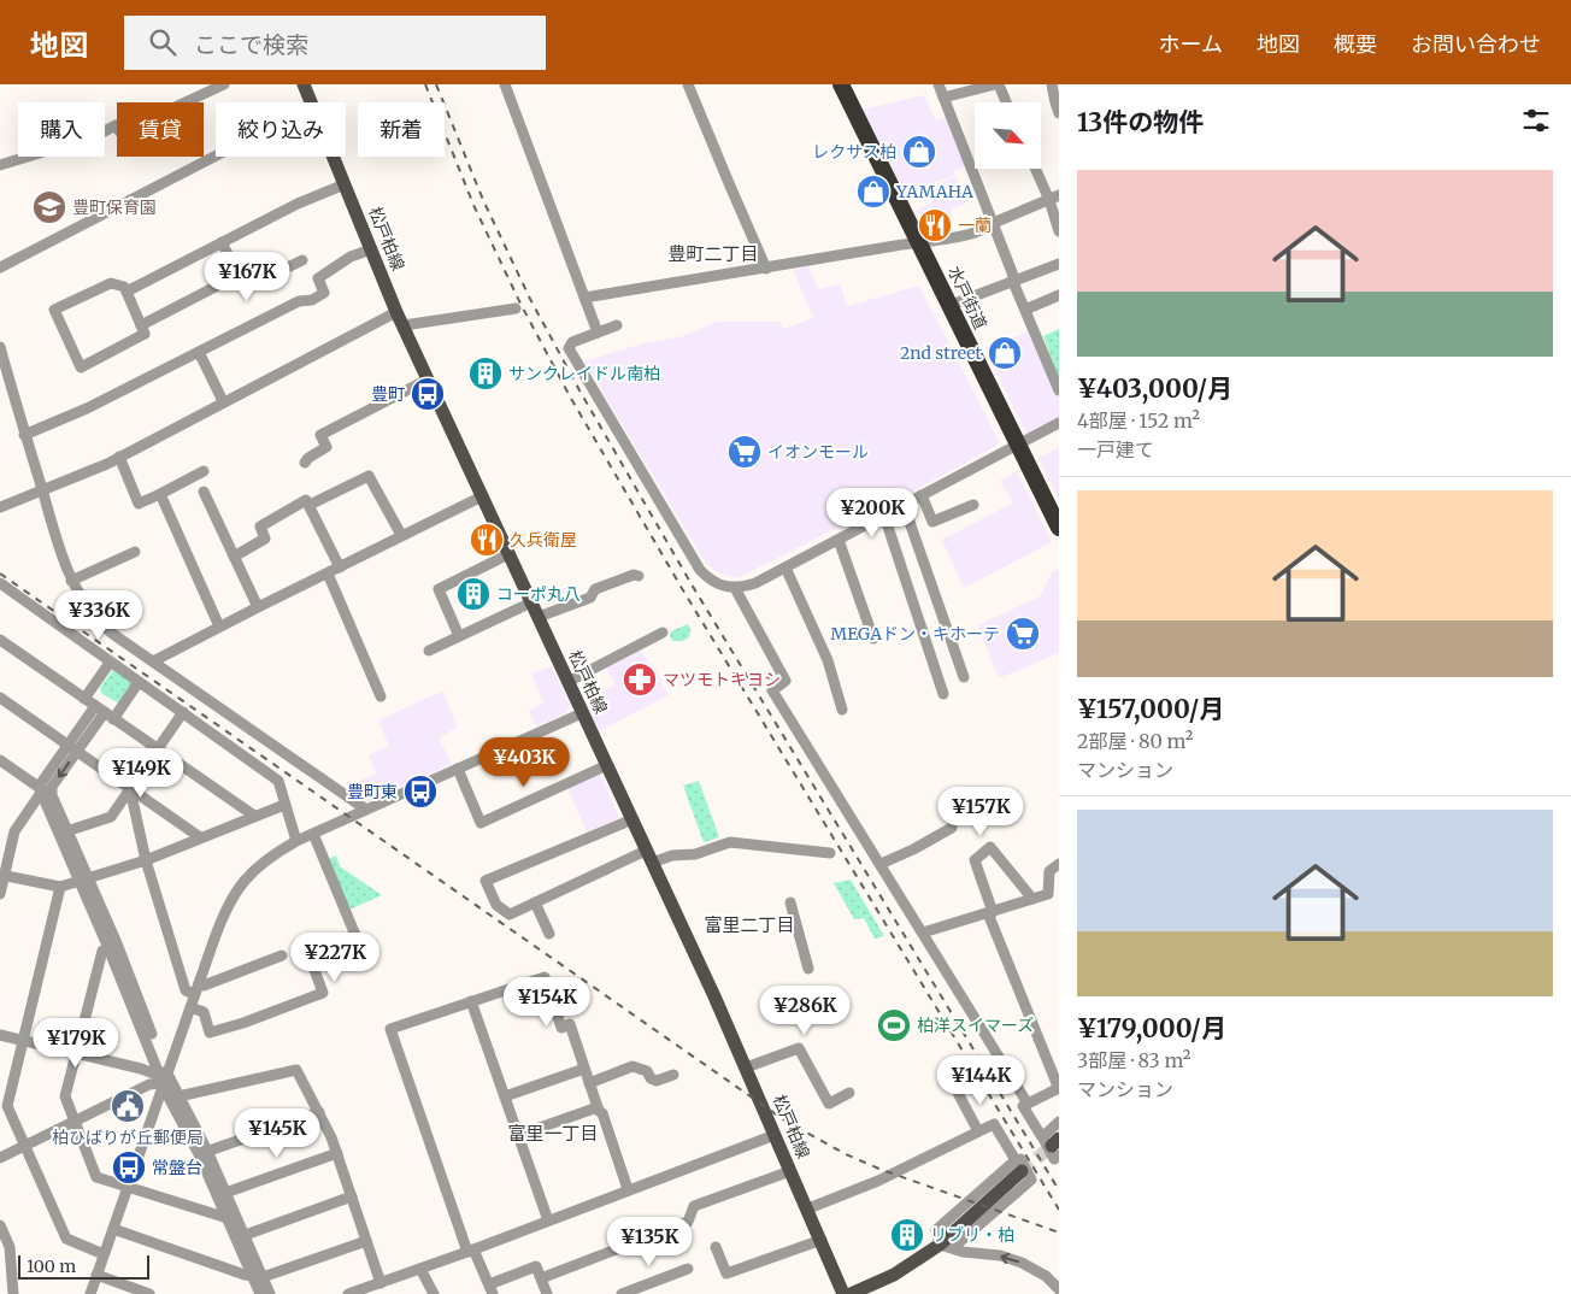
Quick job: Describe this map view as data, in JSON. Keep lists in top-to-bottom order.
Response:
{
  "streets": {
    "highway": ["水戸街道"],
    "main road": ["松戸柏線"]
  },
  "districts": ["豊町二丁目", "富里二丁目", "富里一丁目"],
  "places": {
    "shop": ["レクサス柏", "YAMAHA", "2nd street"],
    "school or university": ["豊町保育園"],
    "restaurant": ["一蘭", "久兵衛屋"],
    "building": ["サンクレイドル南柏", "コーポ丸八", "リブリ・柏"],
    "bus stop": ["豊町", "豊町東", "常盤台"],
    "supermarket": ["イオンモール", "MEGAドン・キホーテ"],
    "pharmacy": ["マツモトキヨシ"],
    "sports": ["柏洋スイマーズ"],
    "public building": ["柏ひばりが丘郵便局"]
  },
  "scale_bar": "100 m",
  "north": "bottom right",
  "page": {
    "header": "地図",
    "search": "ここで検索",
    "nav": [
      "ホーム",
      "地図",
      "概要",
      "お問い合わせ"
    ],
    "heading": "13件の物件",
    "chip": [
      "購入",
      "賃貸",
      "絞り込み",
      "新着"
    ],
    "list": [
      {
        "name": "¥403,000/月",
        "note": "4部屋 · 152 m² · 一戸建て"
      },
      {
        "name": "¥157,000/月",
        "note": "2部屋 · 80 m² · マンション"
      },
      {
        "name": "¥179,000/月",
        "note": "3部屋 · 83 m² · マンション"
      }
    ],
    "price": [
      "¥167K",
      "¥200K",
      "¥336K",
      "¥403K",
      "¥149K",
      "¥157K",
      "¥227K",
      "¥154K",
      "¥286K",
      "¥179K",
      "¥144K",
      "¥145K",
      "¥135K"
    ],
    "scale": "100 m"
  }
}
